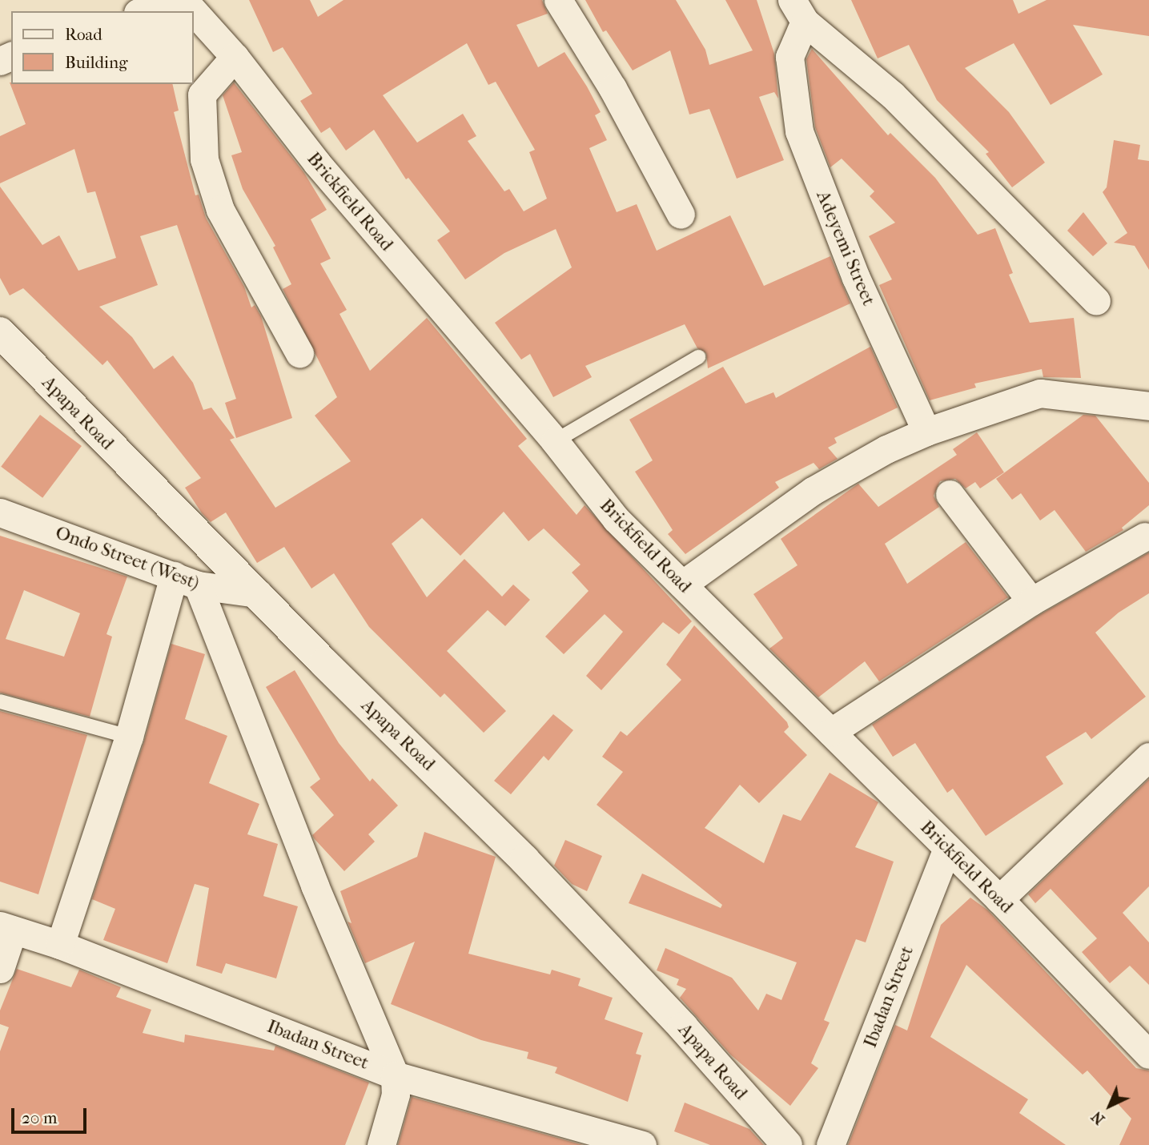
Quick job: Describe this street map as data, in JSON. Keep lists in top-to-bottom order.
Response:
{
  "streets": {
    "street": [
      "Brickfield Road",
      "Adeyemi Street",
      "Apapa Road",
      "Ondo Street (West)",
      "Ibadan Street"
    ]
  },
  "crossings": [
    ["Brickfield Road", "Ibadan Street"],
    ["Apapa Road", "Ondo Street (West)"]
  ],
  "legend": ["Road", "Building"],
  "scale_bar": "20 m",
  "north": "bottom left"
}
